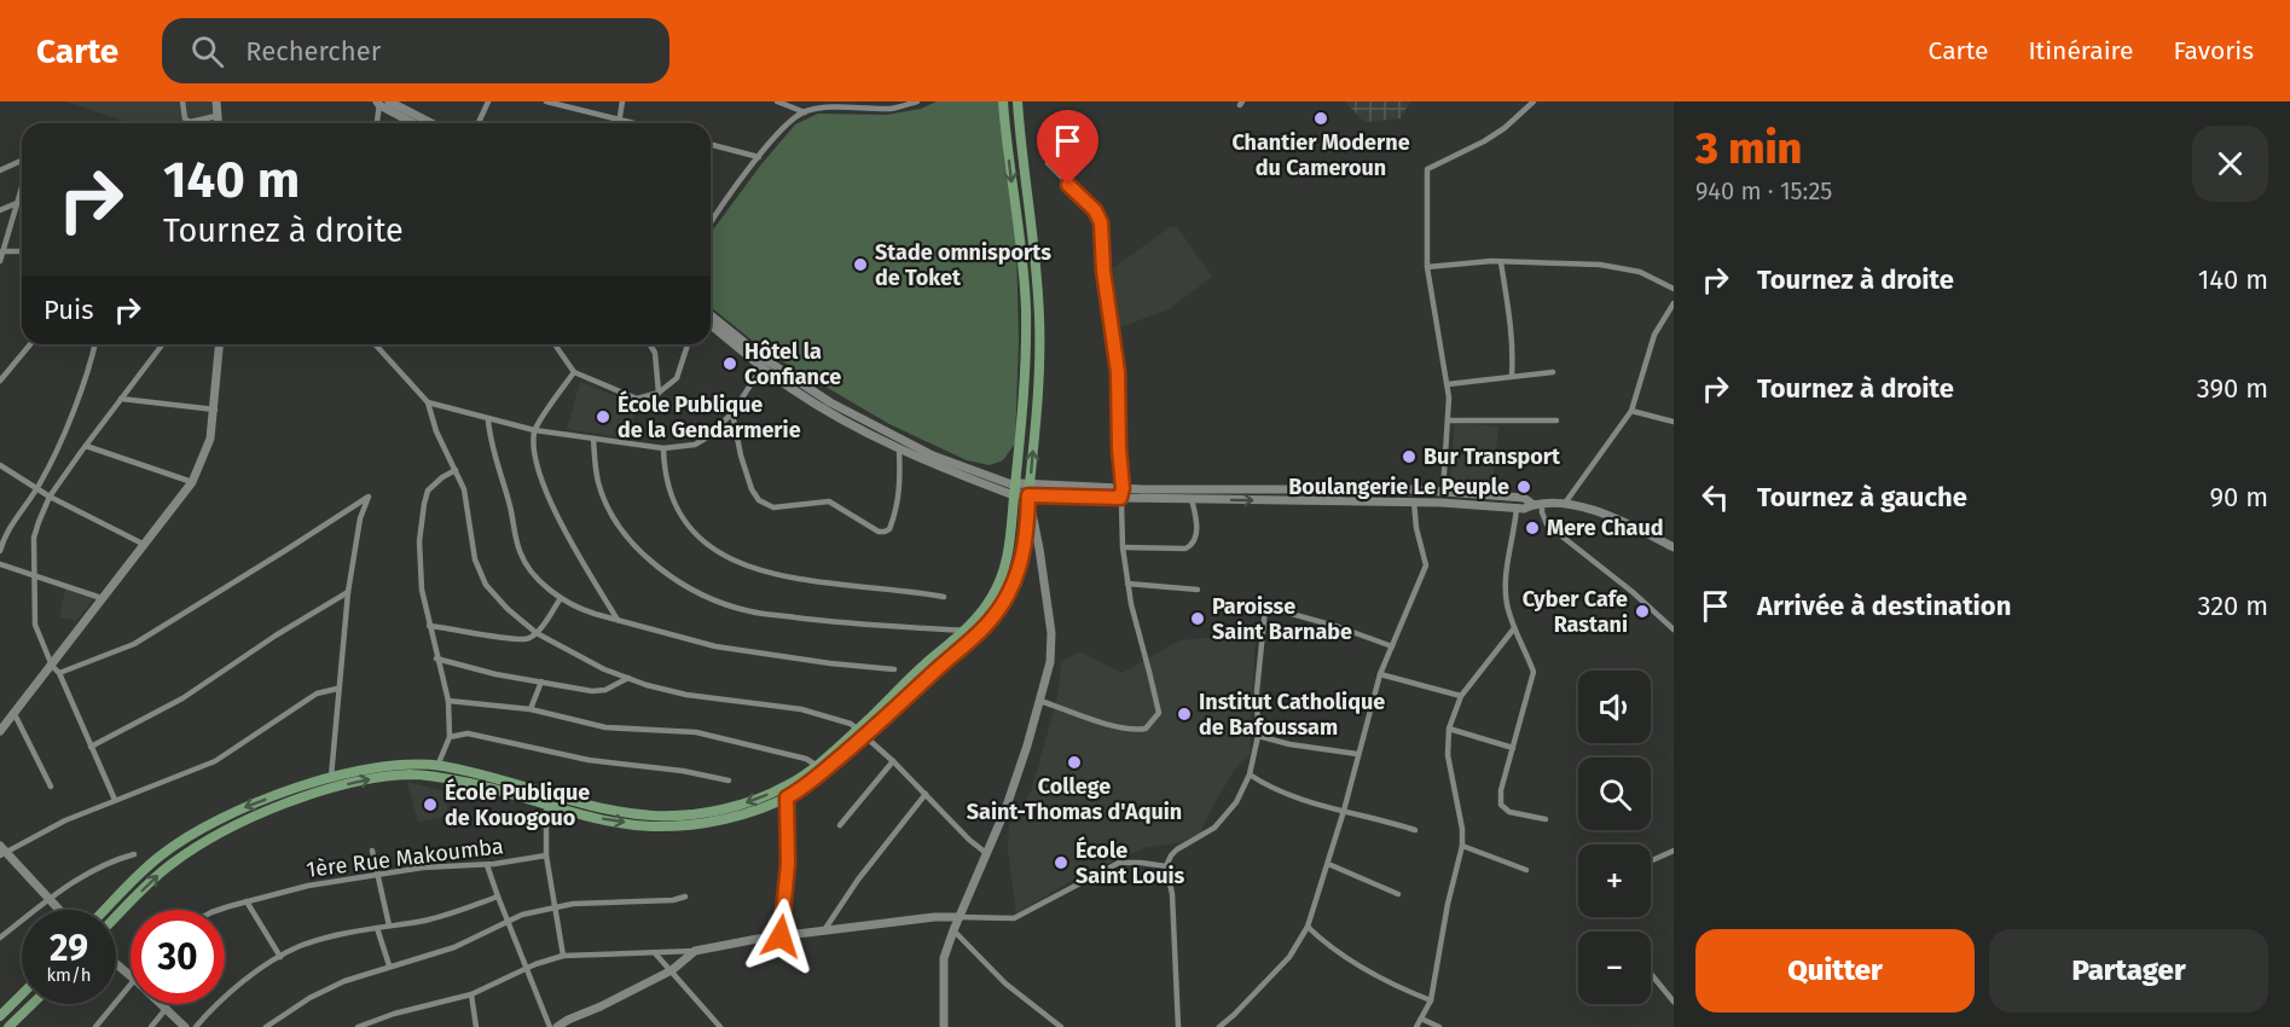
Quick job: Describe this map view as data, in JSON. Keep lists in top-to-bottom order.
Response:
{
  "streets": {
    "street": ["1ère Rue Makoumba"]
  },
  "places": [
    "Chantier Moderne du Cameroun",
    "Stade omnisports de Toket",
    "Hôtel la Confiance",
    "École Publique de la Gendarmerie",
    "Bur Transport",
    "Boulangerie Le Peuple",
    "Mere Chaud",
    "Cyber Cafe Rastani",
    "Paroisse Saint Barnabe",
    "Institut Catholique de Bafoussam",
    "College Saint-Thomas d'Aquin",
    "École Publique de Kouogouo",
    "École Saint Louis"
  ],
  "page": {
    "header": "Carte",
    "search": "Rechercher",
    "nav": ["Carte", "Itinéraire", "Favoris"],
    "heading": ["3 min", "940 m · 15:25"],
    "turn": ["140 m", "Tournez à droite"],
    "list": [
      {
        "name": "Tournez à droite",
        "value": "140 m"
      },
      {
        "name": "Tournez à droite",
        "value": "390 m"
      },
      {
        "name": "Tournez à gauche",
        "value": "90 m"
      },
      {
        "name": "Arrivée à destination",
        "value": "320 m"
      }
    ],
    "then": "Puis",
    "map_buttons": ["+", "−"],
    "speed": "29 km/h",
    "limit": "30",
    "buttons": ["Quitter", "Partager"]
  }
}
